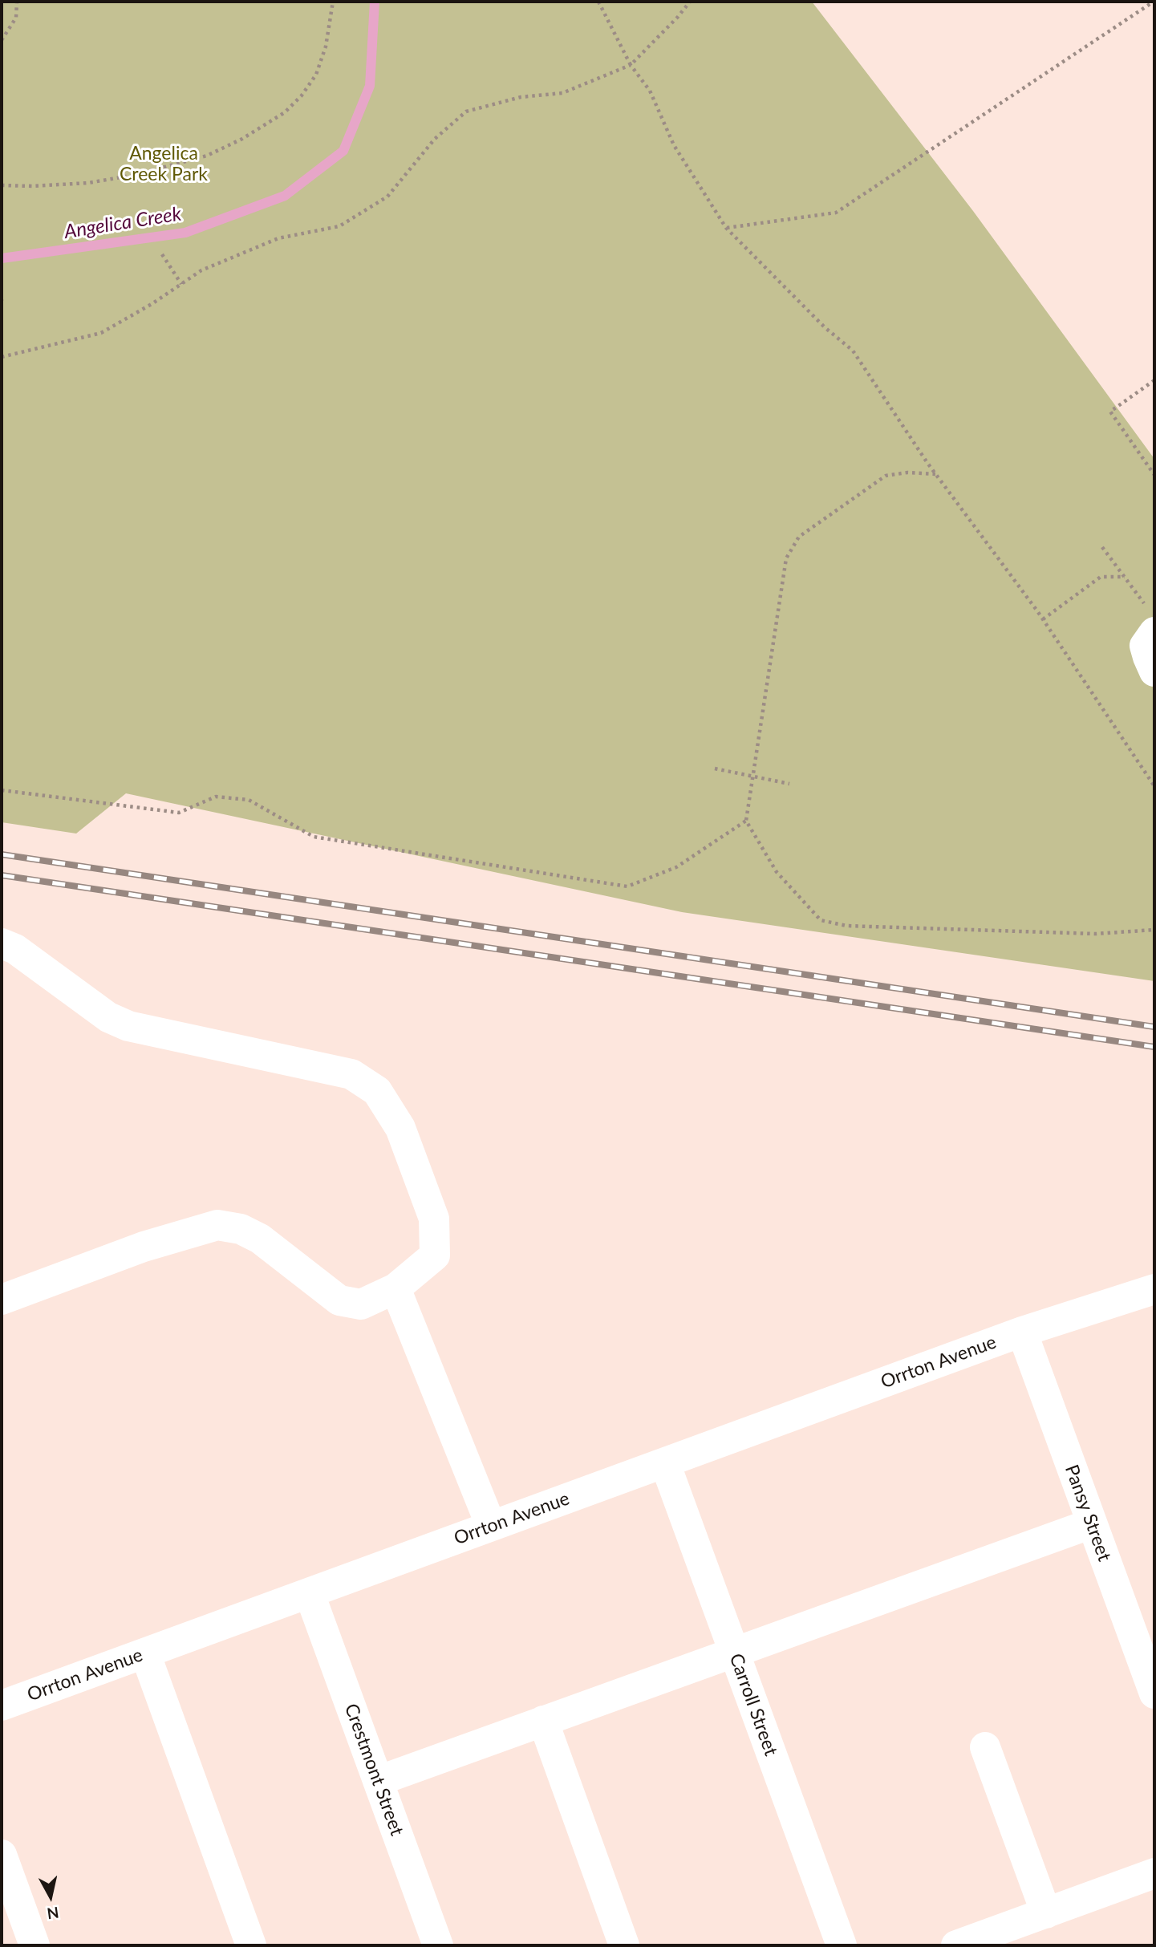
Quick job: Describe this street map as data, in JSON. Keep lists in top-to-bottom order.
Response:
{
  "streets": {
    "street": [
      "Orrton Avenue",
      "Pansy Street",
      "Carroll Street",
      "Crestmont Street"
    ]
  },
  "crossings": [
    ["Orrton Avenue", "Pansy Street"],
    ["Orrton Avenue", "Carroll Street"],
    ["Orrton Avenue", "Crestmont Street"]
  ],
  "water": ["Angelica Creek"],
  "parks": ["Angelica Creek Park"],
  "north": "bottom"
}
